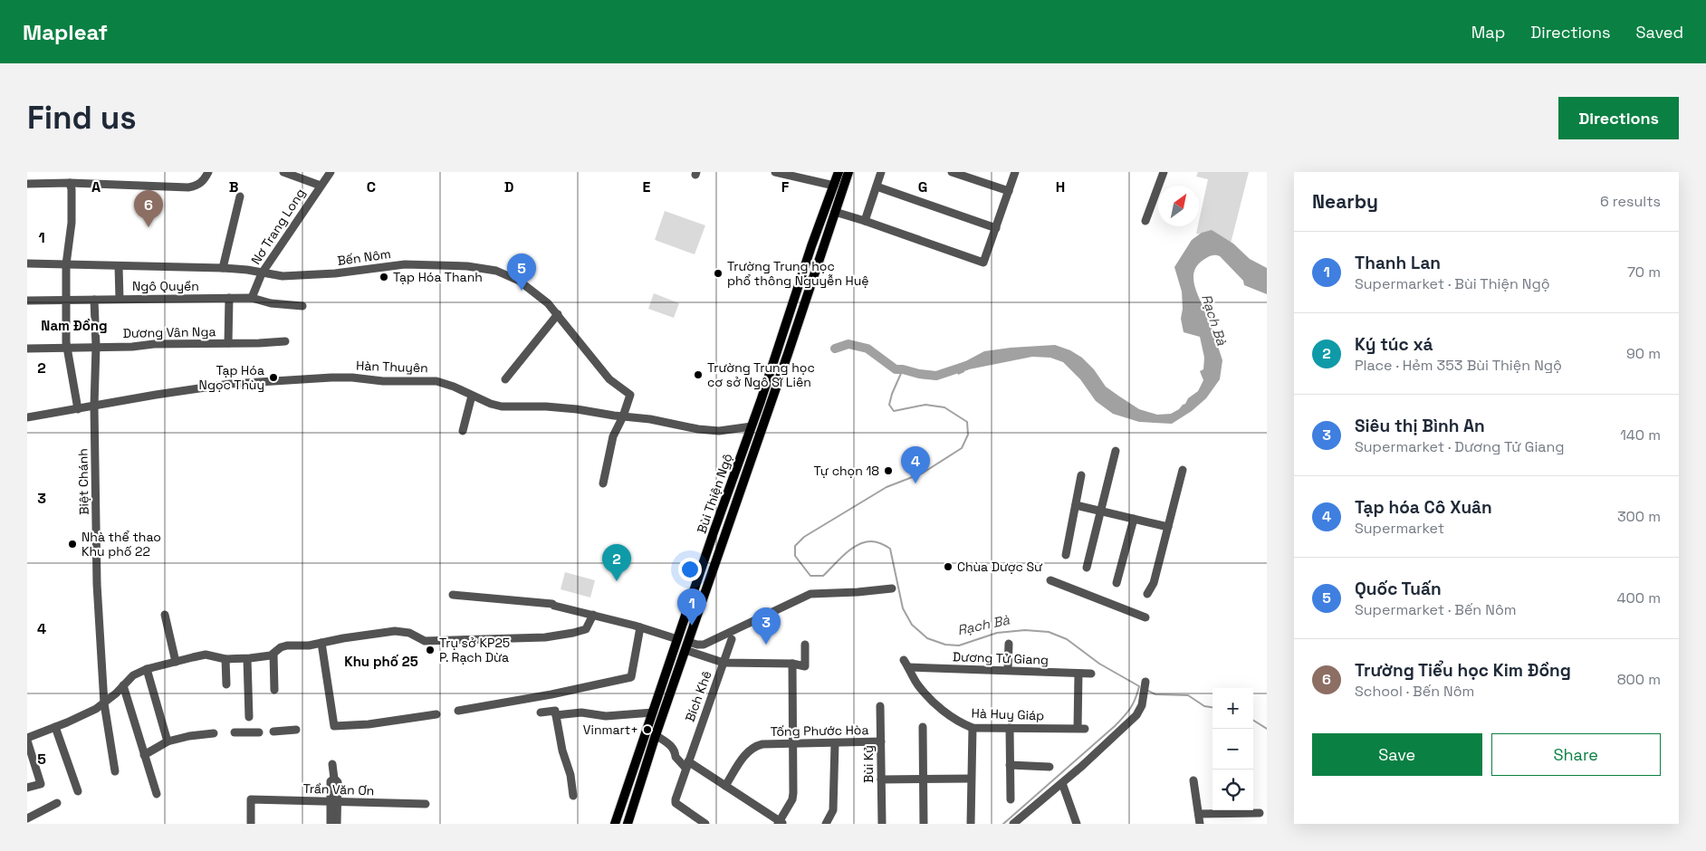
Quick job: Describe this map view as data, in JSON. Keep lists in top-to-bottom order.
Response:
{
  "streets": {
    "main road": ["Bùi Thiện Ngộ"],
    "street": [
      "Nơ Trang Long",
      "Bến Nôm",
      "Ngô Quyền",
      "Dương Vân Nga",
      "Hàn Thuyên",
      "Biệt Chánh",
      "Dương Tử Giang",
      "Bích Khê",
      "Hà Huy Giáp",
      "Tống Phước Hòa",
      "Bùi Kỷ",
      "Trần Văn Ơn"
    ]
  },
  "crossings": [
    ["Nơ Trang Long", "Bến Nôm"],
    ["Nơ Trang Long", "Ngô Quyền"],
    ["Bến Nôm", "Hàn Thuyên"],
    ["Ngô Quyền", "Biệt Chánh"],
    ["Dương Vân Nga", "Biệt Chánh"],
    ["Hàn Thuyên", "Biệt Chánh"],
    ["Hàn Thuyên", "Bùi Thiện Ngộ"],
    ["Dương Tử Giang", "Hà Huy Giáp"],
    ["Tống Phước Hòa", "Bùi Kỷ"]
  ],
  "districts": ["Nam Đồng", "Khu phố 25"],
  "water": ["Rạch Bà"],
  "places": [
    "Trường Trung học phổ thông Nguyễn Huệ",
    "Tạp Hóa Thanh",
    "Trường Trung học cơ sở Ngô Sĩ Liên",
    "Tạp Hóa Ngọc Thùy",
    "Tự chọn 18",
    "Nhà thể thao Khu phố 22",
    "Chùa Dược Sư",
    "Trụ sở KP25 P. Rạch Dừa",
    "Vinmart+"
  ],
  "north": "top right",
  "page": {
    "header": "Mapleaf",
    "nav": ["Map", "Directions", "Saved"],
    "buttons": [
      "Directions",
      ["Save", "Share"]
    ],
    "title": "Find us",
    "heading": ["Nearby", "6 results"],
    "pins": [
      "6",
      "5",
      "4",
      "2",
      "1",
      "3"
    ],
    "list": [
      {
        "mark": "1",
        "name": "Thanh Lan",
        "note": "Supermarket · Bùi Thiện Ngộ",
        "value": "70 m"
      },
      {
        "mark": "2",
        "name": "Ký túc xá",
        "note": "Place · Hẻm 353 Bùi Thiện Ngộ",
        "value": "90 m"
      },
      {
        "mark": "3",
        "name": "Siêu thị Bình An",
        "note": "Supermarket · Dương Tử Giang",
        "value": "140 m"
      },
      {
        "mark": "4",
        "name": "Tạp hóa Cô Xuân",
        "note": "Supermarket",
        "value": "300 m"
      },
      {
        "mark": "5",
        "name": "Quốc Tuấn",
        "note": "Supermarket · Bến Nôm",
        "value": "400 m"
      },
      {
        "mark": "6",
        "name": "Trường Tiểu học Kim Đồng",
        "note": "School · Bến Nôm",
        "value": "800 m"
      }
    ],
    "map_buttons": ["+", "−"]
  },
  "grid": {
    "columns": [
      "A",
      "B",
      "C",
      "D",
      "E",
      "F",
      "G",
      "H"
    ],
    "rows": [
      "1",
      "2",
      "3",
      "4",
      "5"
    ]
  }
}
